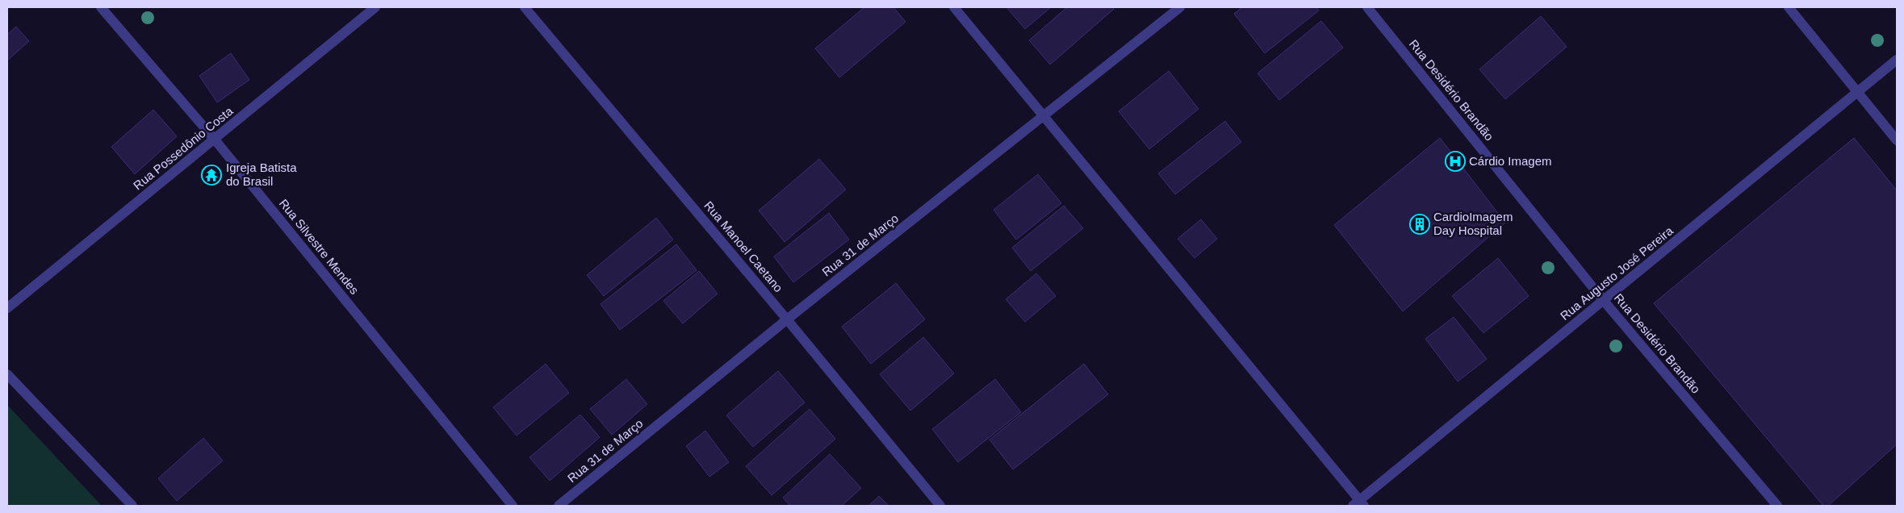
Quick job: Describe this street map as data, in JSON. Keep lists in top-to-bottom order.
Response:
{
  "streets": {
    "street": [
      "Rua Desidério Brandão",
      "Rua Possedônio Costa",
      "Rua 31 de Março",
      "Rua Silvestre Mendes",
      "Rua Manoel Caetano",
      "Rua Augusto José Pereira"
    ]
  },
  "crossings": [
    ["Rua Desidério Brandão", "Rua Augusto José Pereira"],
    ["Rua Possedônio Costa", "Rua Silvestre Mendes"],
    ["Rua 31 de Março", "Rua Manoel Caetano"]
  ],
  "places": {
    "hospital": ["Cárdio Imagem"],
    "temple": ["Igreja Batista do Brasil"],
    "building": ["CardioImagem Day Hospital"]
  }
}
